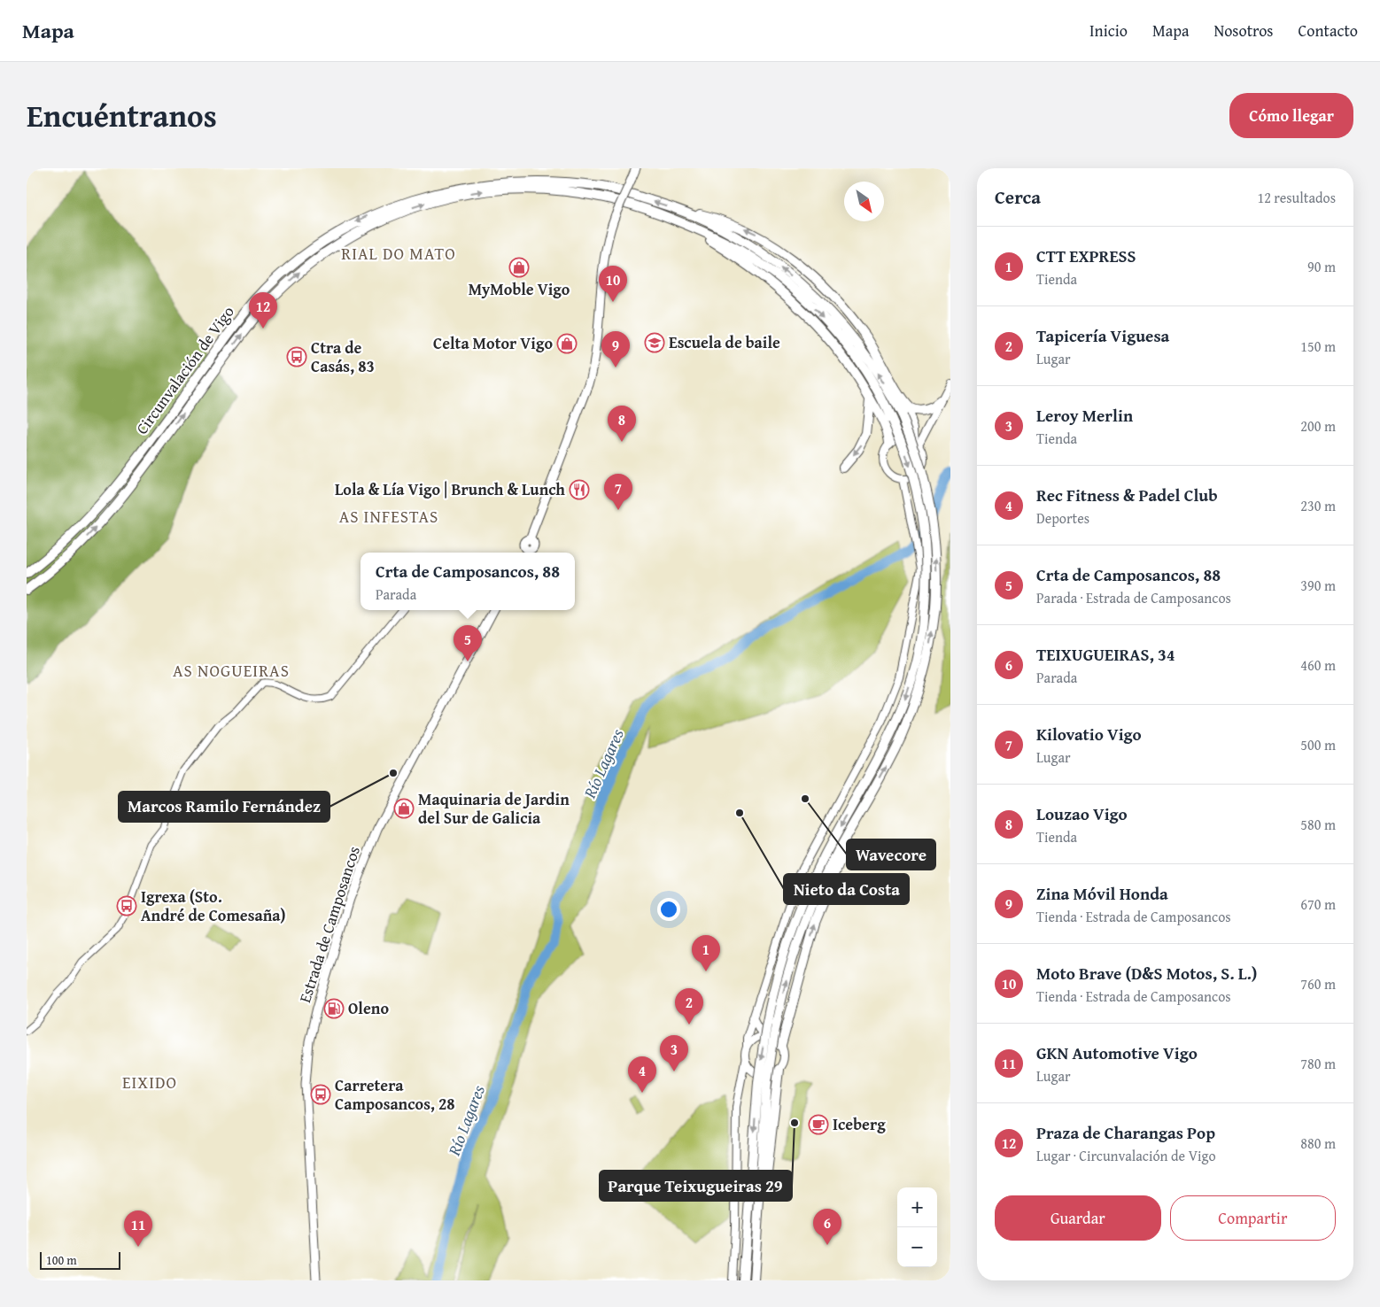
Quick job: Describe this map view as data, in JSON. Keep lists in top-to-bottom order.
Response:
{
  "streets": {
    "highway": ["Circunvalación de Vigo"],
    "main road": ["Estrada de Camposancos"]
  },
  "districts": [
    "RIAL DO MATO",
    "AS INFESTAS",
    "AS NOGUEIRAS",
    "EIXIDO"
  ],
  "water": ["Río Lagares"],
  "places": {
    "shop": ["MyMoble Vigo", "Celta Motor Vigo", "Maquinaria de Jardin del Sur de Galicia"],
    "school or university": ["Escuela de baile"],
    "bus stop": ["Ctra de Casás, 83", "Igrexa (Sto. André de Comesaña)", "Carretera Camposancos, 28"],
    "restaurant": ["Lola & Lía Vigo | Brunch & Lunch"],
    "other": [
      "Marcos Ramilo Fernández",
      "Wavecore",
      "Nieto da Costa",
      "Parque Teixugueiras 29"
    ],
    "fuel station": ["Oleno"],
    "cafe": ["Iceberg"]
  },
  "scale_bar": "100 m",
  "north": "bottom right",
  "page": {
    "header": "Mapa",
    "nav": [
      "Inicio",
      "Mapa",
      "Nosotros",
      "Contacto"
    ],
    "title": "Encuéntranos",
    "buttons": [
      "Cómo llegar",
      ["Guardar", "Compartir"]
    ],
    "heading": ["Cerca", "12 resultados"],
    "list": [
      {
        "mark": "1",
        "name": "CTT EXPRESS",
        "note": "Tienda",
        "value": "90 m"
      },
      {
        "mark": "2",
        "name": "Tapicería Viguesa",
        "note": "Lugar",
        "value": "150 m"
      },
      {
        "mark": "3",
        "name": "Leroy Merlin",
        "note": "Tienda",
        "value": "200 m"
      },
      {
        "mark": "4",
        "name": "Rec Fitness & Padel Club",
        "note": "Deportes",
        "value": "230 m"
      },
      {
        "mark": "5",
        "name": "Crta de Camposancos, 88",
        "note": "Parada · Estrada de Camposancos",
        "value": "390 m"
      },
      {
        "mark": "6",
        "name": "TEIXUGUEIRAS, 34",
        "note": "Parada",
        "value": "460 m"
      },
      {
        "mark": "7",
        "name": "Kilovatio Vigo",
        "note": "Lugar",
        "value": "500 m"
      },
      {
        "mark": "8",
        "name": "Louzao Vigo",
        "note": "Tienda",
        "value": "580 m"
      },
      {
        "mark": "9",
        "name": "Zina Móvil Honda",
        "note": "Tienda · Estrada de Camposancos",
        "value": "670 m"
      },
      {
        "mark": "10",
        "name": "Moto Brave (D&S Motos, S. L.)",
        "note": "Tienda · Estrada de Camposancos",
        "value": "760 m"
      },
      {
        "mark": "11",
        "name": "GKN Automotive Vigo",
        "note": "Lugar",
        "value": "780 m"
      },
      {
        "mark": "12",
        "name": "Praza de Charangas Pop",
        "note": "Lugar · Circunvalación de Vigo",
        "value": "880 m"
      }
    ],
    "pins": [
      "10",
      "12",
      "9",
      "8",
      "7",
      "5",
      "1",
      "2",
      "3",
      "4",
      "6",
      "11"
    ],
    "popup": ["Crta de Camposancos, 88", "Parada"],
    "map_buttons": ["+", "−"],
    "scale": "100 m"
  }
}
